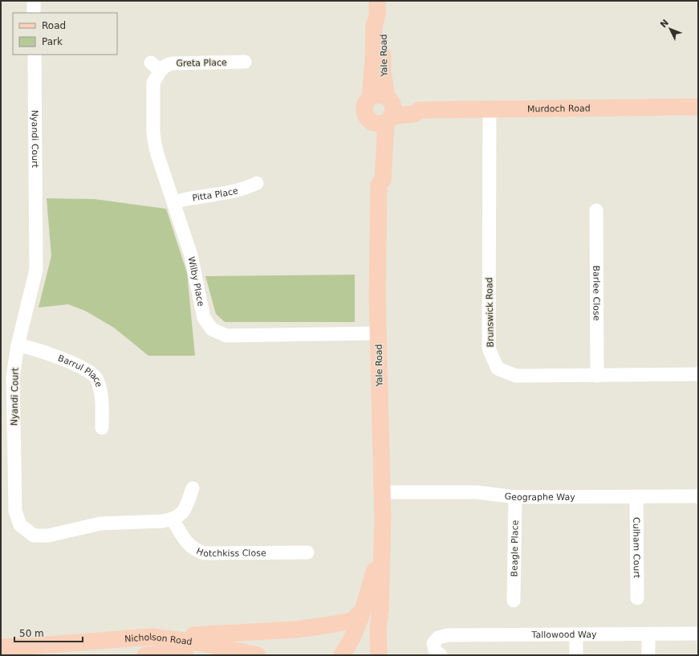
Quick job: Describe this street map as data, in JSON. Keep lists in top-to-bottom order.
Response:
{
  "streets": {
    "main road": ["Yale Road", "Murdoch Road", "Nicholson Road"],
    "street": [
      "Greta Place",
      "Nyandi Court",
      "Pitta Place",
      "Wilby Place",
      "Barlee Close",
      "Brunswick Road",
      "Barrul Place",
      "Geographe Way",
      "Culham Court",
      "Beagle Place",
      "Hotchkiss Close",
      "Tallowood Way"
    ]
  },
  "crossings": [
    ["Yale Road", "Murdoch Road"],
    ["Yale Road", "Wilby Place"],
    ["Yale Road", "Geographe Way"],
    ["Greta Place", "Wilby Place"],
    ["Murdoch Road", "Brunswick Road"],
    ["Nyandi Court", "Barrul Place"],
    ["Nyandi Court", "Hotchkiss Close"],
    ["Pitta Place", "Wilby Place"],
    ["Barlee Close", "Brunswick Road"],
    ["Geographe Way", "Culham Court"],
    ["Geographe Way", "Beagle Place"]
  ],
  "legend": ["Road", "Park"],
  "scale_bar": "50 m",
  "north": "top left"
}
